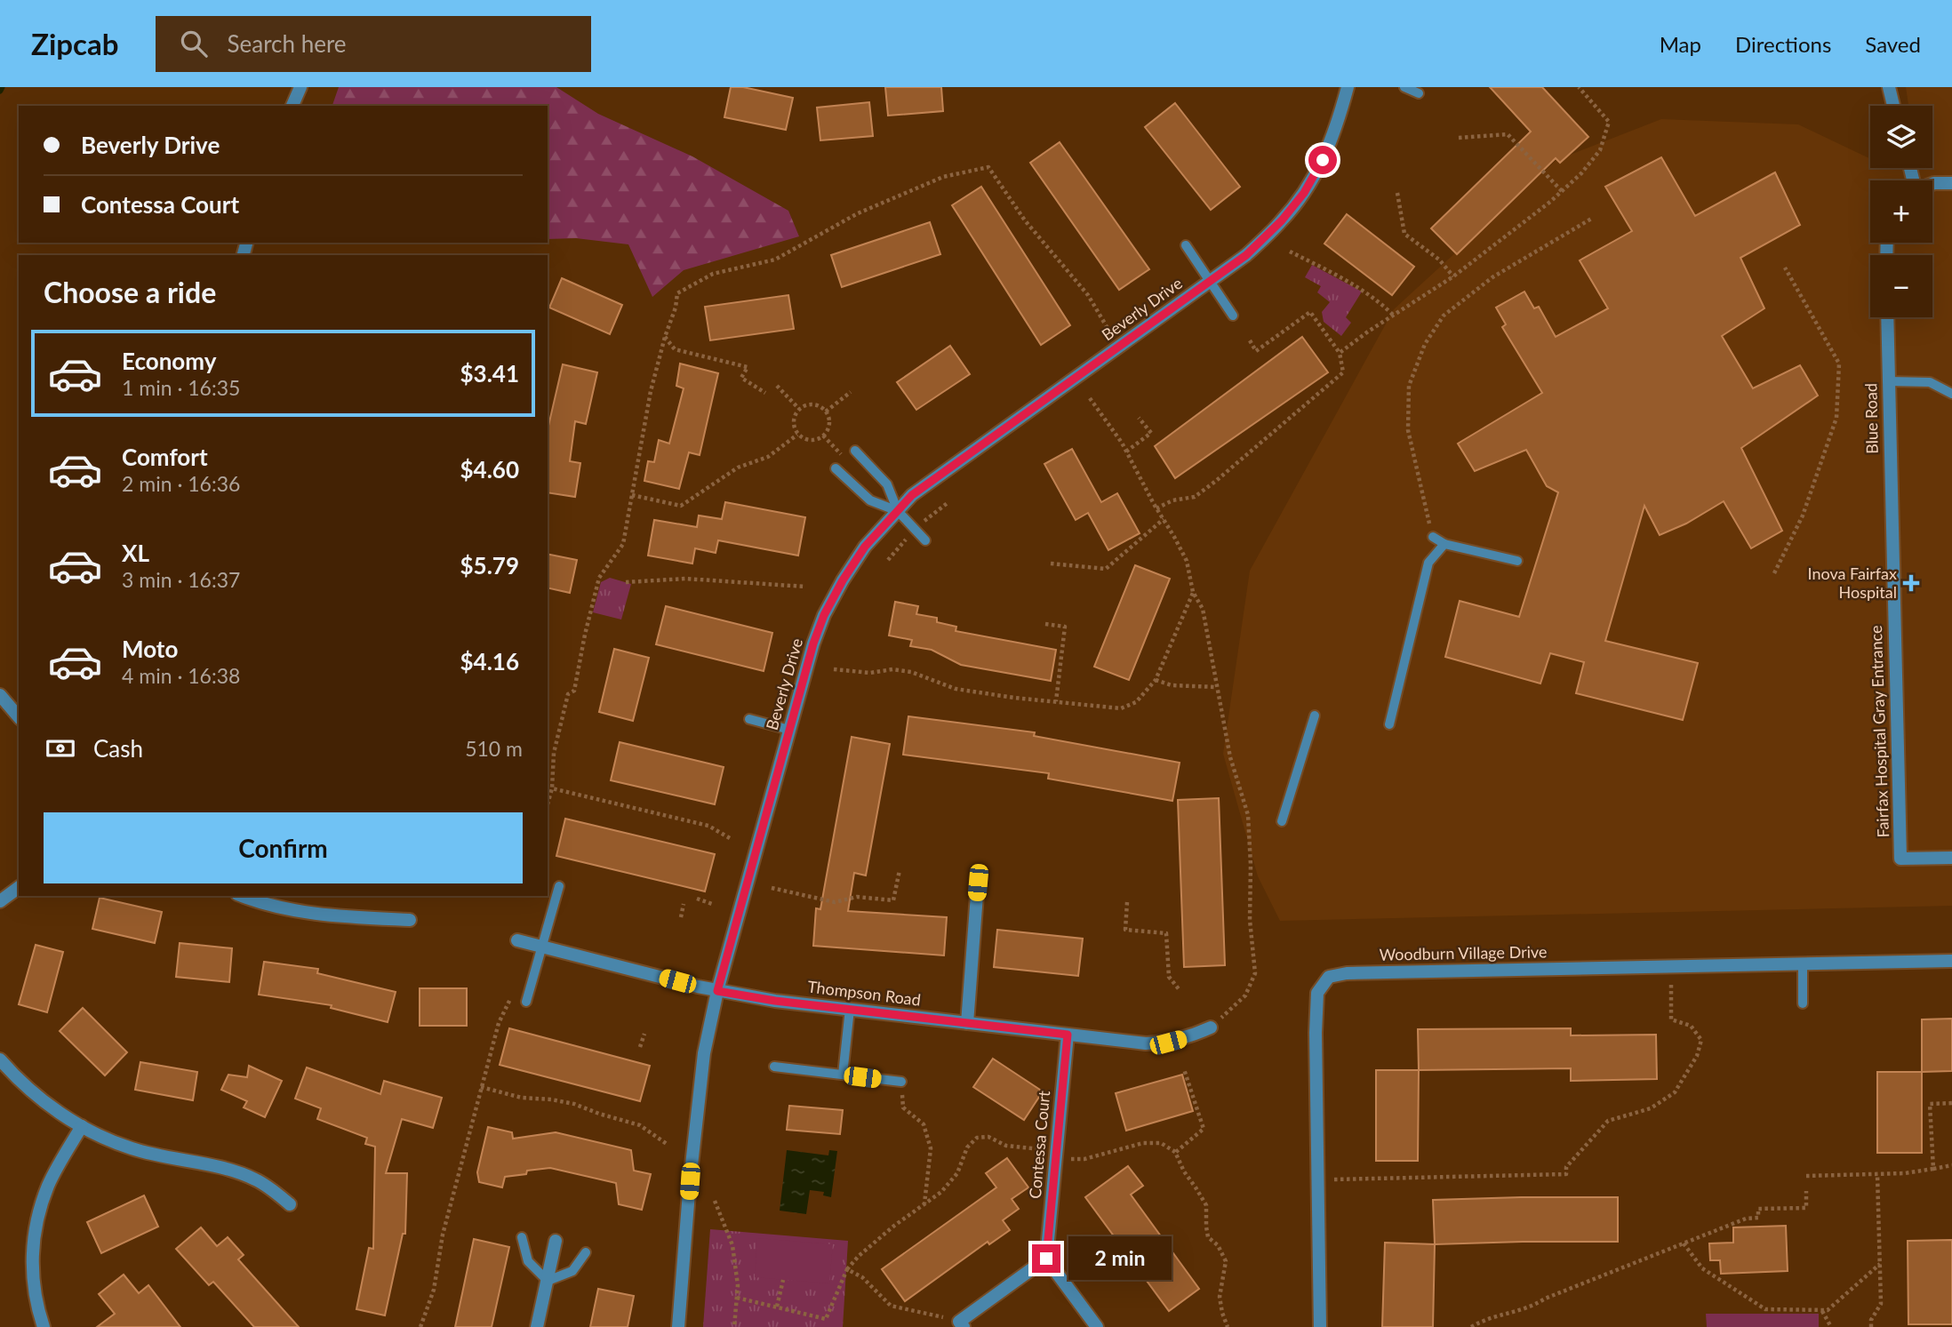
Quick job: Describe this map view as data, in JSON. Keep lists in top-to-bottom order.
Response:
{
  "streets": {
    "street": [
      "Beverly Drive",
      "Blue Road",
      "Fairfax Hospital Gray Entrance",
      "Woodburn Village Drive",
      "Thompson Road",
      "Contessa Court"
    ]
  },
  "crossings": [
    ["Beverly Drive", "Thompson Road"],
    ["Blue Road", "Fairfax Hospital Gray Entrance"],
    ["Thompson Road", "Contessa Court"]
  ],
  "places": {
    "health": ["Inova Fairfax Hospital"]
  },
  "page": {
    "header": "Zipcab",
    "search": "Search here",
    "nav": ["Map", "Directions", "Saved"],
    "map_buttons": ["+", "−"],
    "banner": ["Beverly Drive", "Contessa Court"],
    "heading": "Choose a ride",
    "list": [
      {
        "name": "Economy",
        "note": "1 min · 16:35",
        "value": "$3.41"
      },
      {
        "name": "Comfort",
        "note": "2 min · 16:36",
        "value": "$4.60"
      },
      {
        "name": "XL",
        "note": "3 min · 16:37",
        "value": "$5.79"
      },
      {
        "name": "Moto",
        "note": "4 min · 16:38",
        "value": "$4.16"
      }
    ],
    "pay": ["Cash", "510 m"],
    "buttons": "Confirm",
    "bubble": "2 min"
  }
}
